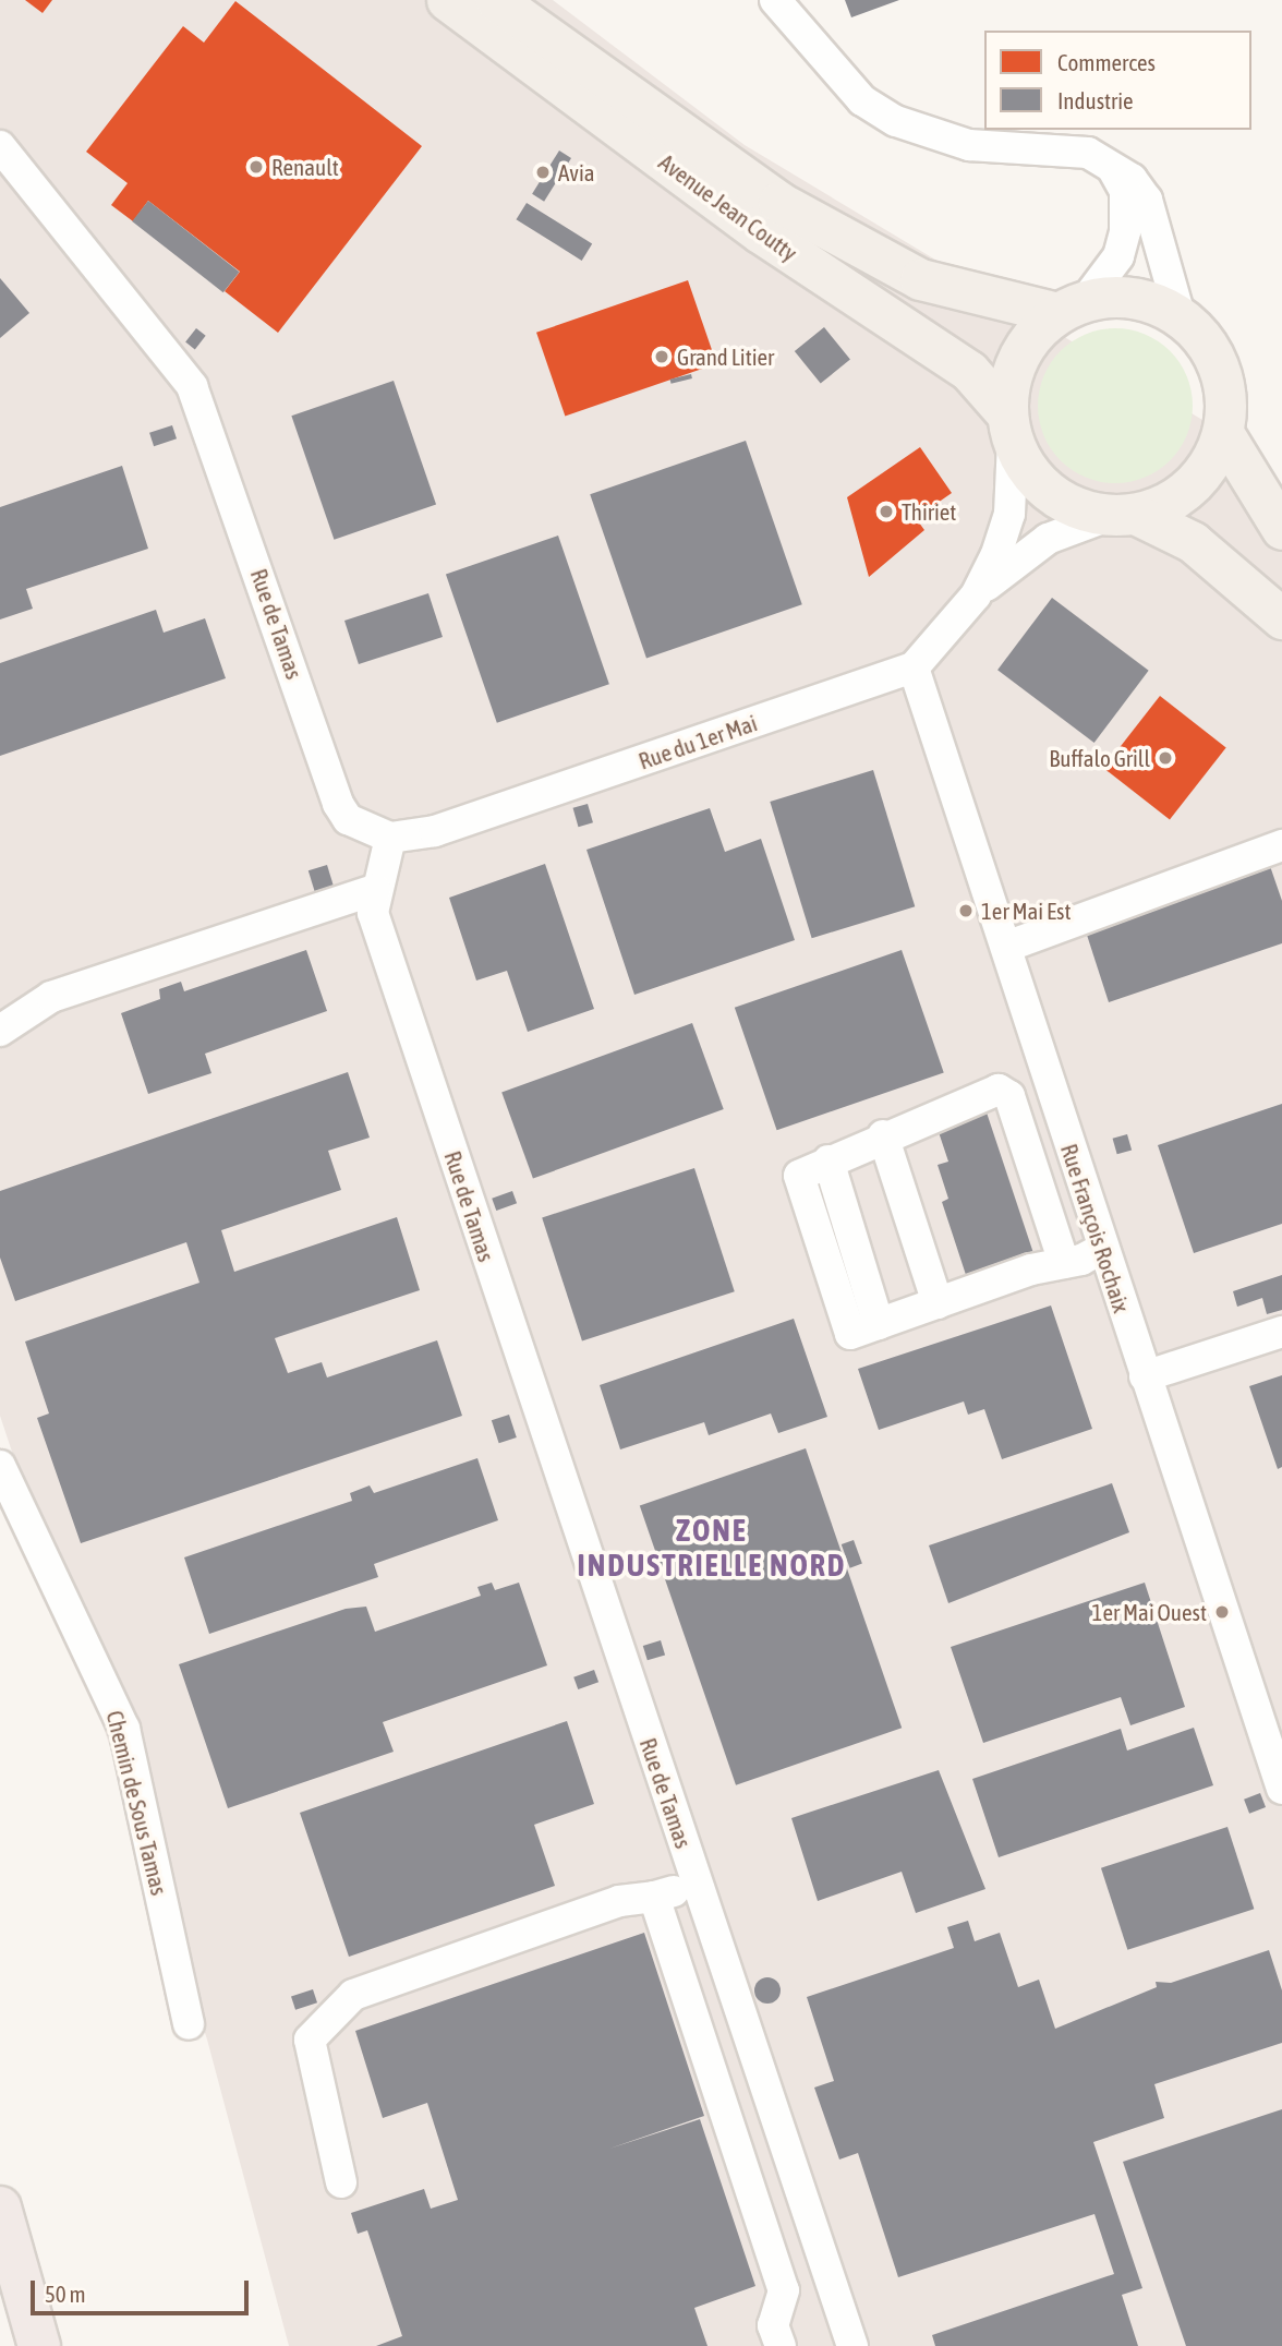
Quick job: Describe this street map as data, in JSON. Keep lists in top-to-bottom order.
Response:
{
  "streets": {
    "main road": ["Avenue Jean Coutty"],
    "street": [
      "Rue de Tamas",
      "Rue du 1er Mai",
      "Rue François Rochaix",
      "Chemin de Sous Tamas"
    ]
  },
  "crossings": [
    ["Rue de Tamas", "Rue du 1er Mai"],
    ["Rue du 1er Mai", "Rue François Rochaix"]
  ],
  "districts": ["ZONE INDUSTRIELLE NORD"],
  "places": [
    "Renault",
    "Avia",
    "Grand Litier",
    "Thiriet",
    "Buffalo Grill",
    "1er Mai Est",
    "1er Mai Ouest"
  ],
  "legend": ["Commerces", "Industrie"],
  "scale_bar": "50 m"
}
